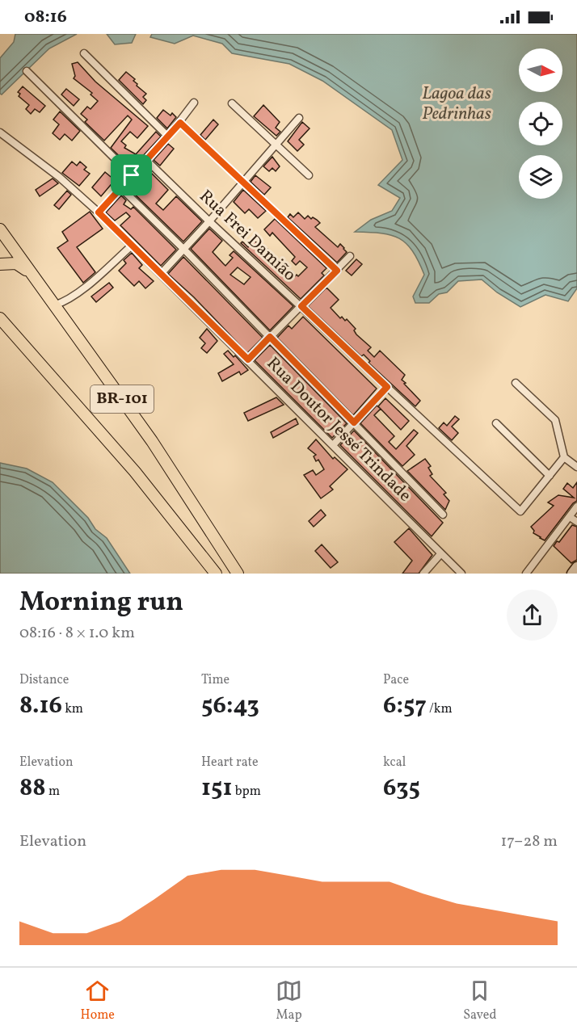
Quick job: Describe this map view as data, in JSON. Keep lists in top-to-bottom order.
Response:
{
  "streets": {
    "highway": ["BR-101"],
    "street": ["Rua Frei Damião", "Rua Doutor Jessé Trindade"]
  },
  "water": ["Lagoa das Pedrinhas"],
  "north": "right",
  "page": {
    "status": "08:16",
    "heading": ["Morning run", "08:16 · 8 × 1.0 km"],
    "stats": [
      ["Distance", "8.16 km"],
      ["Time", "56:43"],
      ["Pace", "6:57 /km"],
      ["Elevation", "88 m"],
      ["Heart rate", "151 bpm"],
      ["kcal", "635"]
    ],
    "chart": ["Elevation", "17–28 m"],
    "tabs": ["Home", "Map", "Saved"]
  }
}
